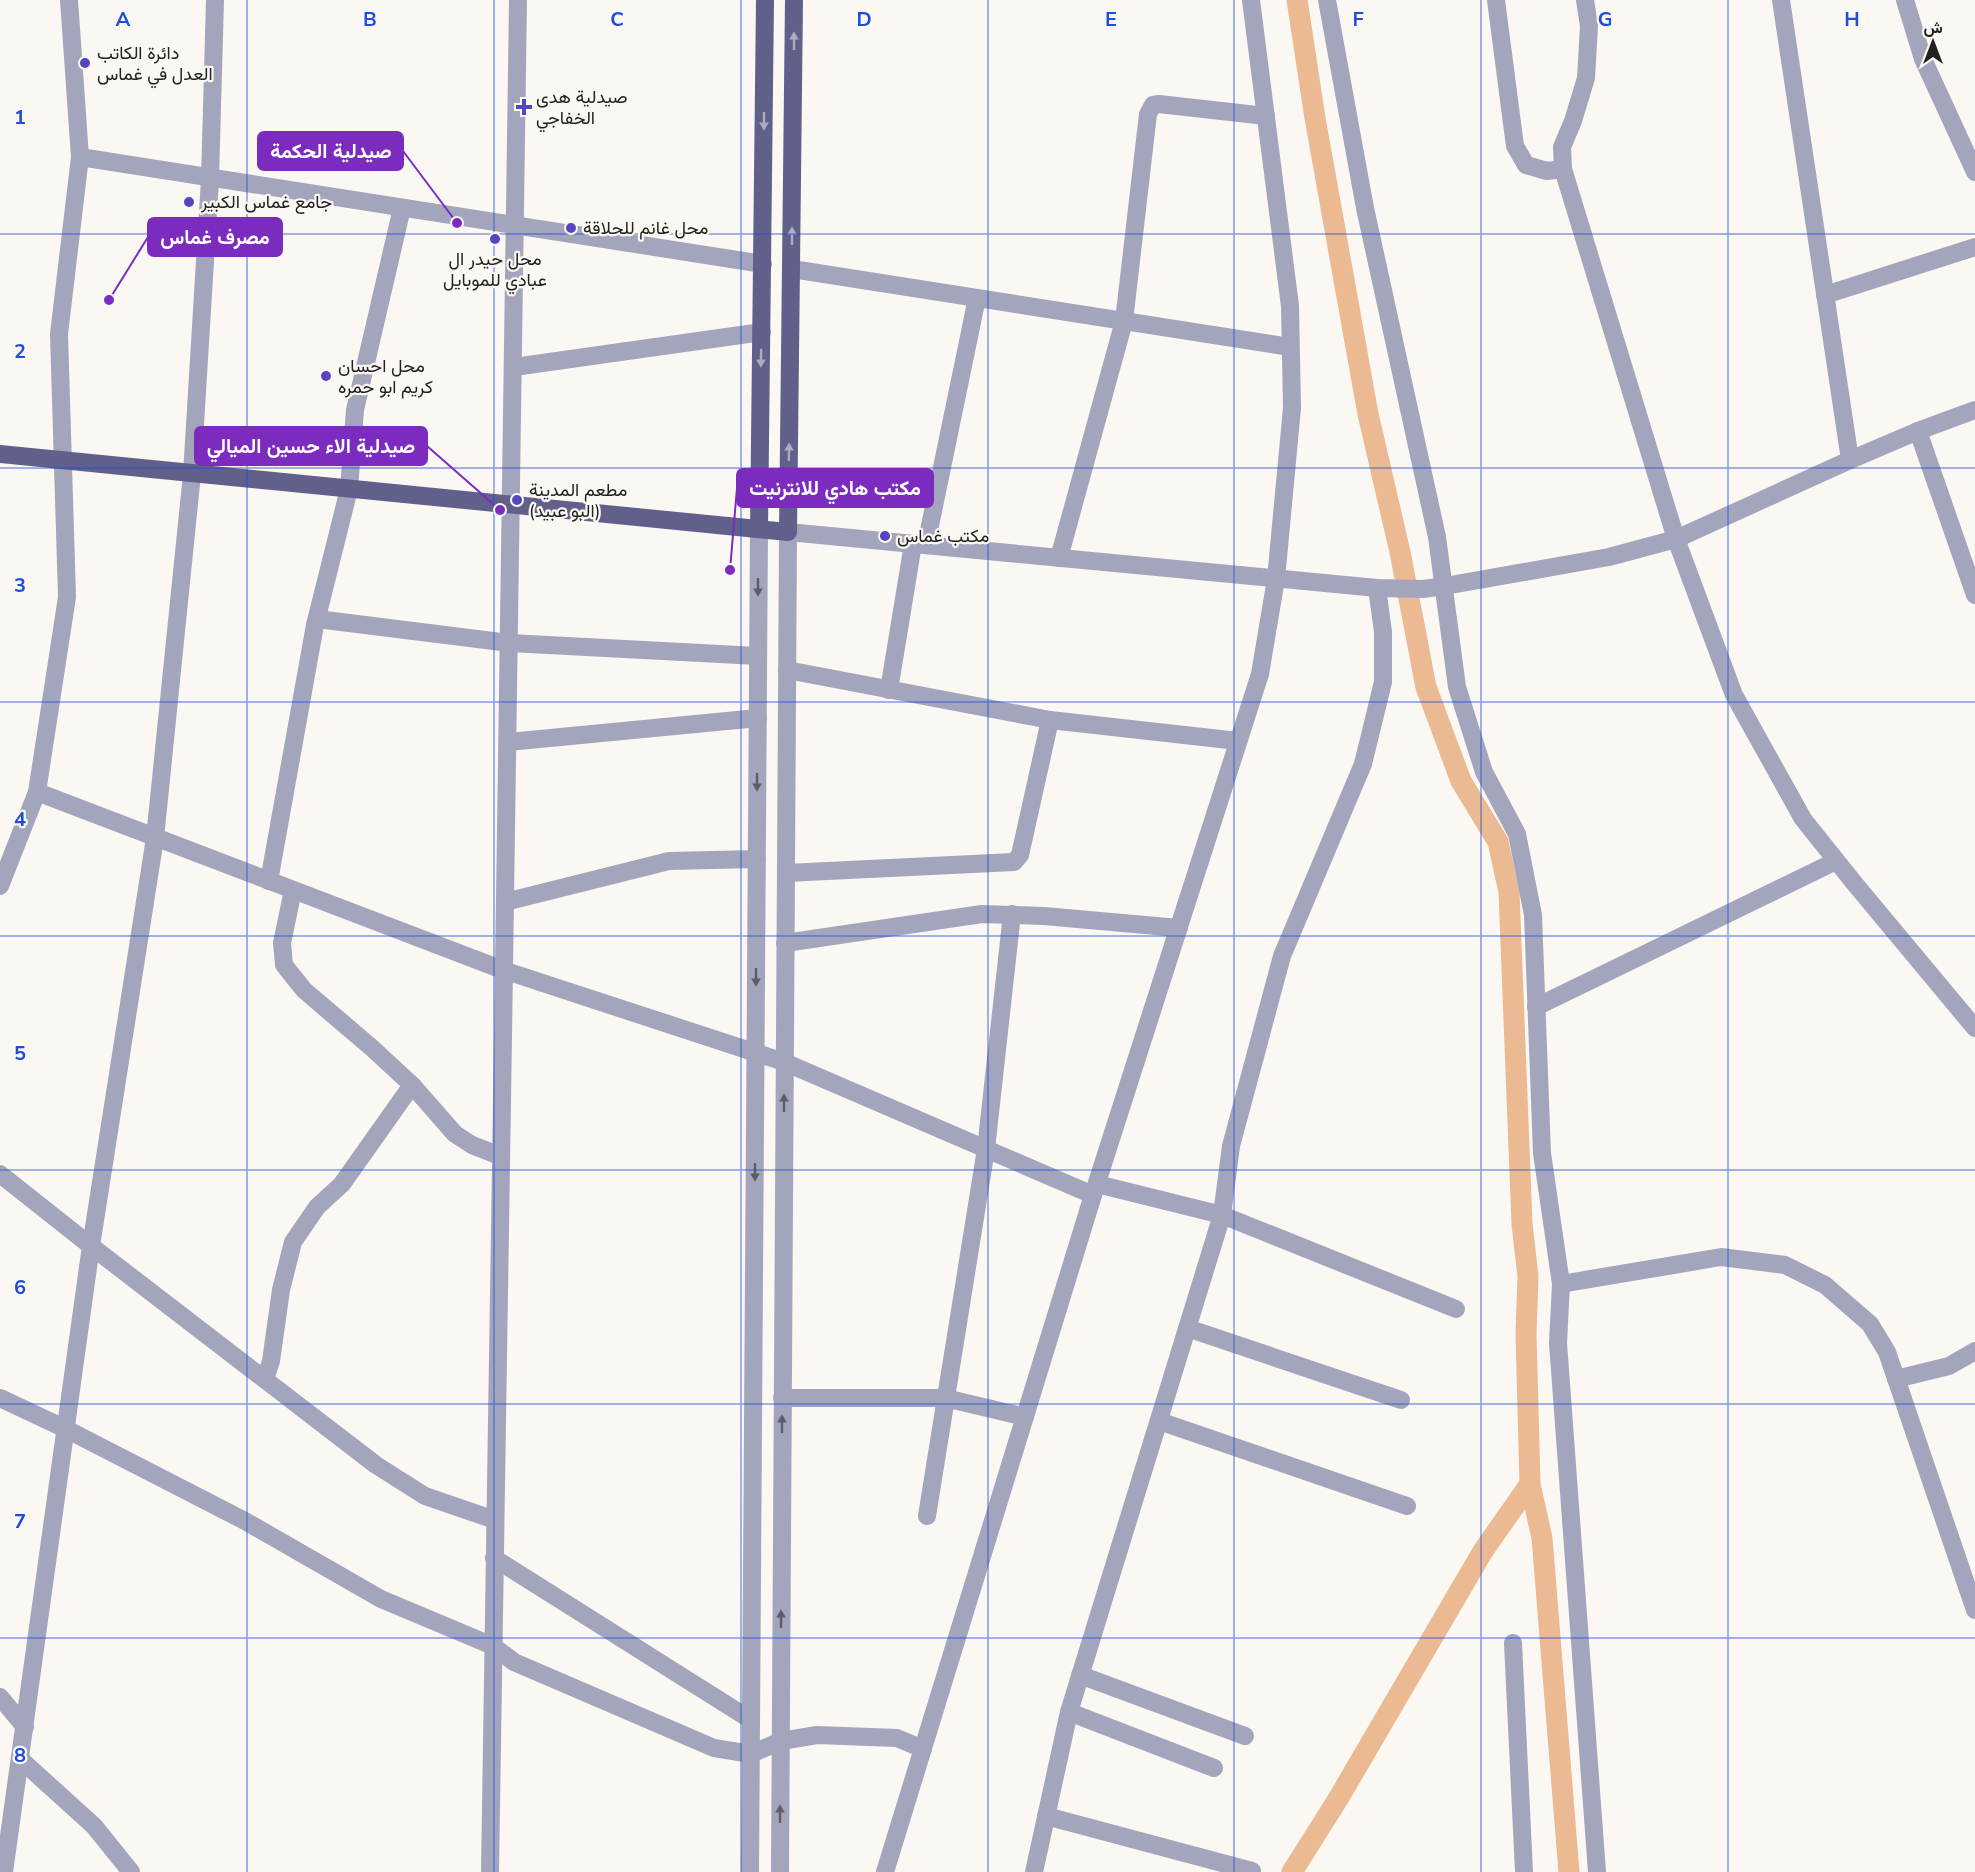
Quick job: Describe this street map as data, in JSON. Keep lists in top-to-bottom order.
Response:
{
  "places": {
    "other": [
      "دائرة الكاتب العدل في غماس",
      "جامع غماس الكبير",
      "صيدلية الحكمة",
      "محل غانم للحلاقة",
      "محل حيدر ال عبادي للموبايل",
      "مصرف غماس",
      "محل احسان كريم ابو حمره",
      "مطعم المدينة (البو عبيد)",
      "صيدلية الاء حسين الميالي",
      "مكتب غماس",
      "مكتب هادي للانترنيت"
    ],
    "health": ["صيدلية هدى الخفاجي"]
  },
  "north": "top",
  "grid": {
    "columns": [
      "A",
      "B",
      "C",
      "D",
      "E",
      "F",
      "G",
      "H"
    ],
    "rows": [
      "1",
      "2",
      "3",
      "4",
      "5",
      "6",
      "7",
      "8"
    ]
  }
}
